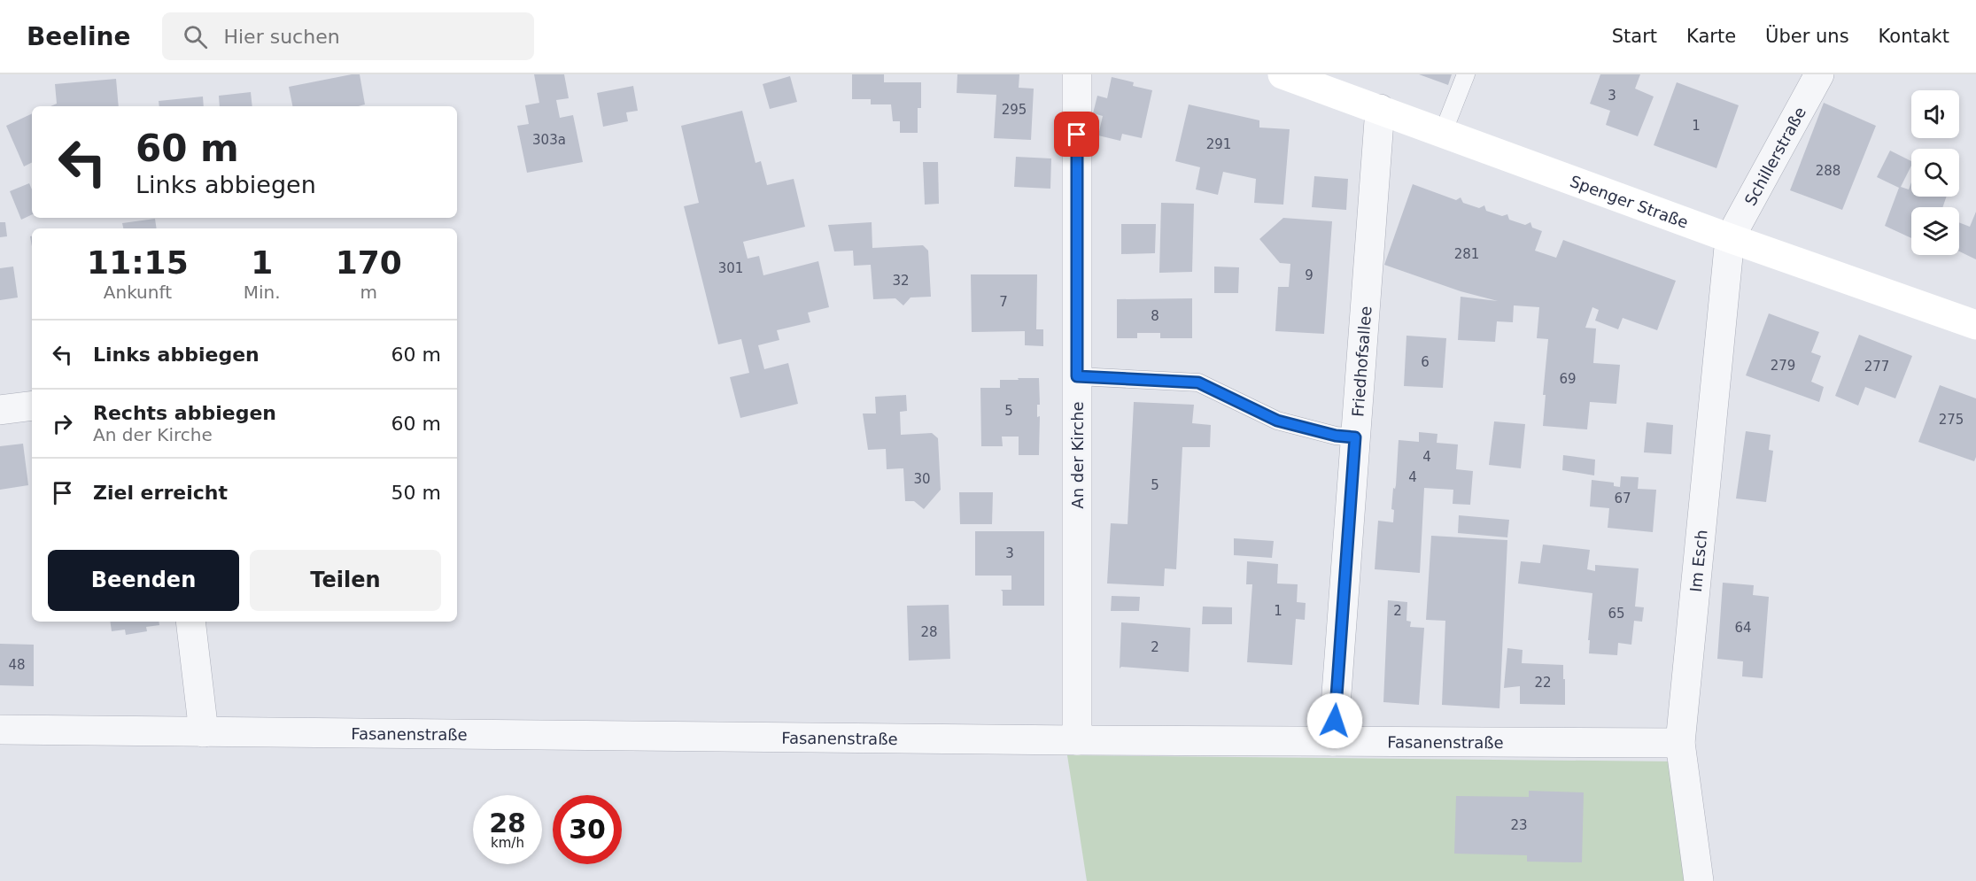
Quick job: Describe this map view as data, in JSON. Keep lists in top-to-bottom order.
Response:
{
  "streets": {
    "street": [
      "Schillerstraße",
      "Spenger Straße",
      "Friedhofsallee",
      "An der Kirche",
      "Im Esch",
      "Fasanenstraße"
    ]
  },
  "crossings": [
    ["Schillerstraße", "Spenger Straße"],
    ["Schillerstraße", "Im Esch"],
    ["Spenger Straße", "Friedhofsallee"],
    ["Spenger Straße", "Im Esch"],
    ["Friedhofsallee", "Fasanenstraße"],
    ["An der Kirche", "Fasanenstraße"],
    ["Im Esch", "Fasanenstraße"]
  ],
  "house_numbers": [
    "3",
    "295",
    "1",
    "303a",
    "291",
    "288",
    "281",
    "301",
    "9",
    "32",
    "7",
    "8",
    "6",
    "279",
    "277",
    "69",
    "5",
    "275",
    "4",
    "4",
    "30",
    "5",
    "67",
    "3",
    "1",
    "2",
    "65",
    "64",
    "28",
    "2",
    "48",
    "22",
    "23"
  ],
  "page": {
    "header": "Beeline",
    "search": "Hier suchen",
    "nav": [
      "Start",
      "Karte",
      "Über uns",
      "Kontakt"
    ],
    "turn": ["60 m", "Links abbiegen"],
    "eta": [
      "11:15",
      "Ankunft",
      "1",
      "Min.",
      "170",
      "m"
    ],
    "list": [
      {
        "name": "Links abbiegen",
        "value": "60 m"
      },
      {
        "name": "Rechts abbiegen",
        "note": "An der Kirche",
        "value": "60 m"
      },
      {
        "name": "Ziel erreicht",
        "value": "50 m"
      }
    ],
    "buttons": ["Beenden", "Teilen"],
    "speed": "28 km/h",
    "limit": "30"
  }
}
